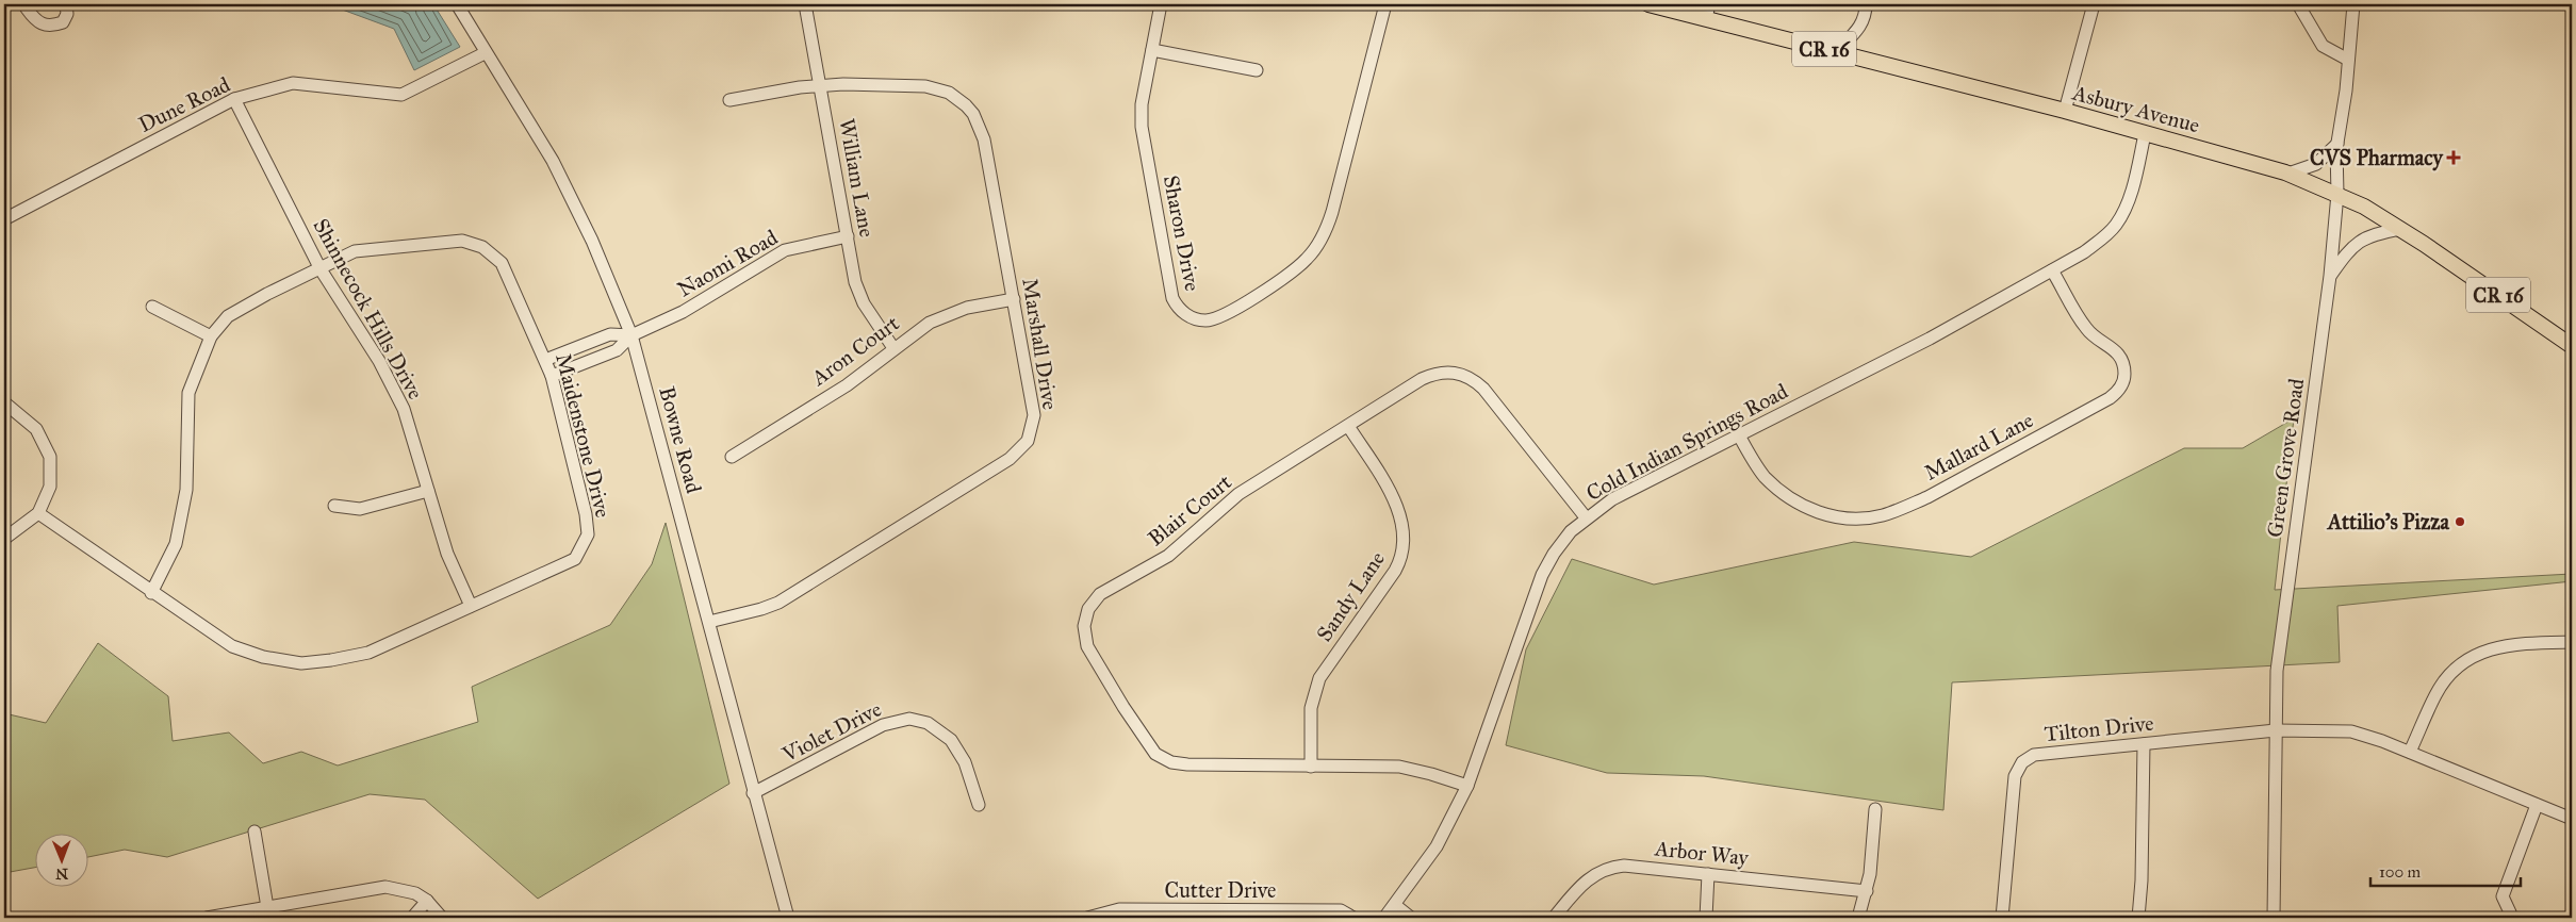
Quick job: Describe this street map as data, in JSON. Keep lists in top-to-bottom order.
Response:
{
  "streets": {
    "main road": ["CR 16", "Asbury Avenue"],
    "street": [
      "Dune Road",
      "William Lane",
      "Sharon Drive",
      "Naomi Road",
      "Shinnecock Hills Drive",
      "Marshall Drive",
      "Aron Court",
      "Maidenstone Drive",
      "Bowne Road",
      "Cold Indian Springs Road",
      "Mallard Lane",
      "Green Grove Road",
      "Blair Court",
      "Sandy Lane",
      "Tilton Drive",
      "Violet Drive",
      "Arbor Way",
      "Cutter Drive"
    ]
  },
  "crossings": [
    ["Dune Road", "Shinnecock Hills Drive"],
    ["Dune Road", "Bowne Road"],
    ["Asbury Avenue", "Cold Indian Springs Road"],
    ["Asbury Avenue", "Green Grove Road"],
    ["William Lane", "Naomi Road"],
    ["William Lane", "Marshall Drive"],
    ["William Lane", "Aron Court"],
    ["Naomi Road", "Bowne Road"],
    ["Shinnecock Hills Drive", "Maidenstone Drive"],
    ["Marshall Drive", "Aron Court"],
    ["Marshall Drive", "Bowne Road"],
    ["Bowne Road", "Violet Drive"],
    ["Cold Indian Springs Road", "Mallard Lane"],
    ["Cold Indian Springs Road", "Blair Court"],
    ["Green Grove Road", "Tilton Drive"],
    ["Blair Court", "Sandy Lane"]
  ],
  "places": {
    "health": ["CVS Pharmacy"],
    "other": ["Attilio's Pizza"]
  },
  "scale_bar": "100 m",
  "north": "bottom"
}
